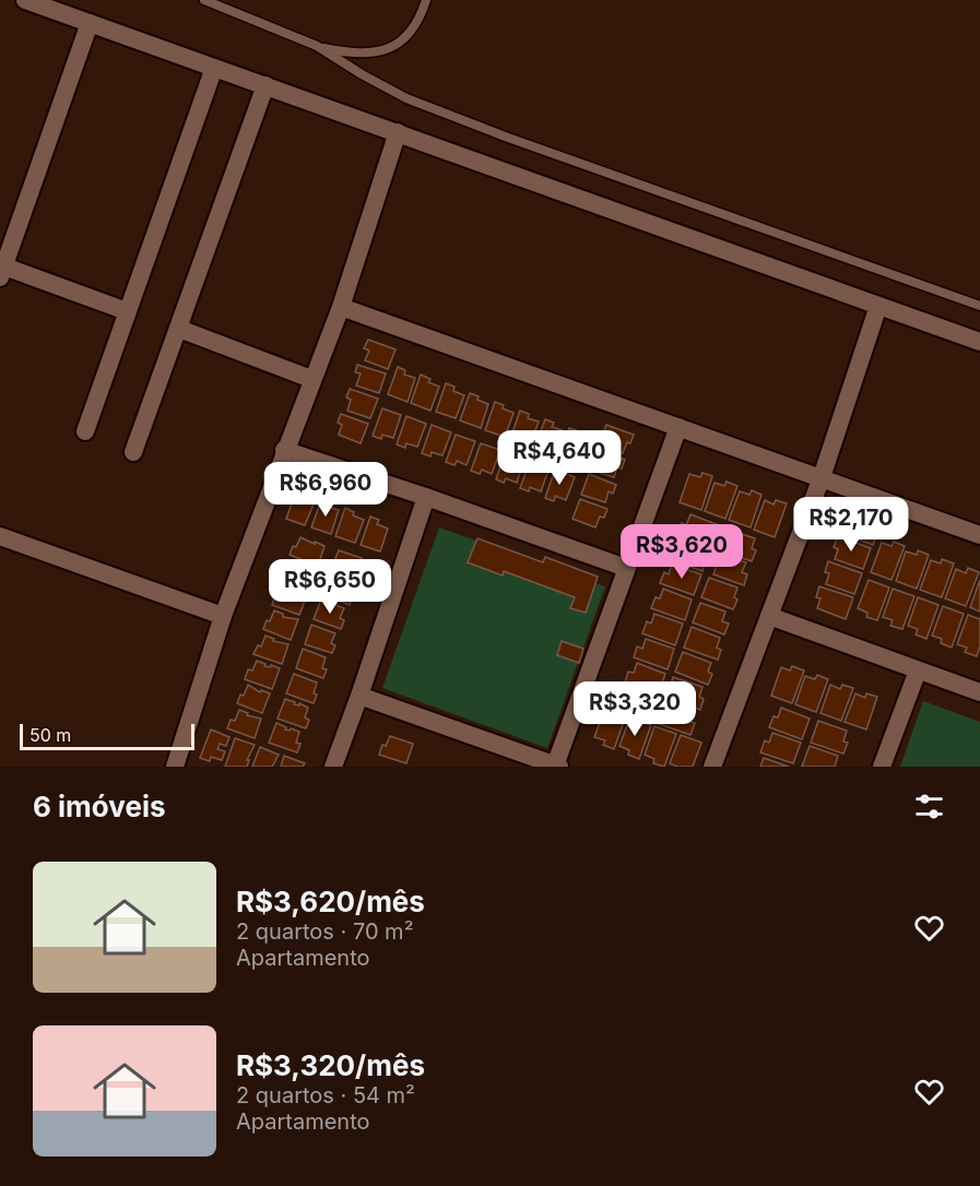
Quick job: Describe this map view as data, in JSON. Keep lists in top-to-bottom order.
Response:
{
  "scale_bar": "50 m",
  "page": {
    "price": [
      "R$4,640",
      "R$6,960",
      "R$2,170",
      "R$3,620",
      "R$6,650",
      "R$3,320"
    ],
    "scale": "50 m",
    "heading": "6 imóveis",
    "list": [
      {
        "name": "R$3,620/mês",
        "note": "2 quartos · 70 m² · Apartamento"
      },
      {
        "name": "R$3,320/mês",
        "note": "2 quartos · 54 m² · Apartamento"
      }
    ]
  }
}
